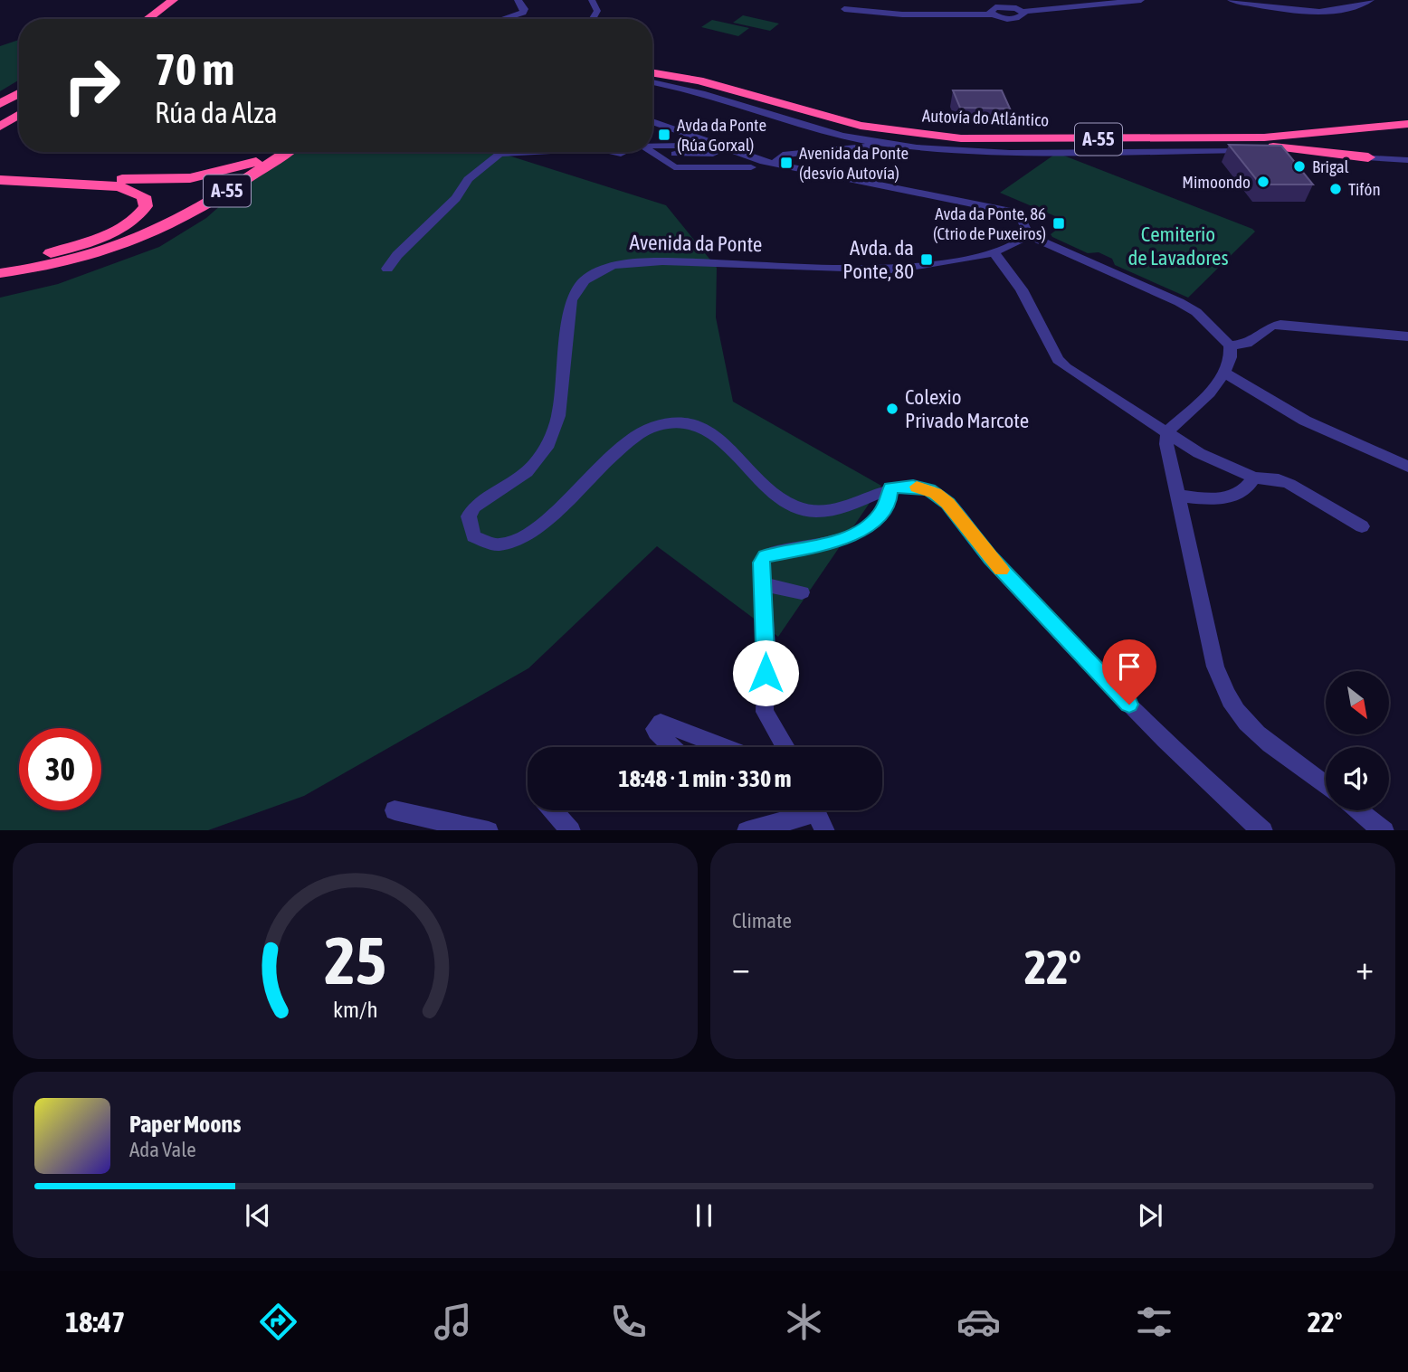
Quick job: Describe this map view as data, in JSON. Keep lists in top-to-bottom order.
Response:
{
  "streets": {
    "highway": ["Autovía do Atlántico", "A-55"],
    "street": ["Avenida da Ponte"]
  },
  "parks": ["Cemiterio de Lavadores"],
  "places": {
    "transit": [
      "Avda da Ponte (Rúa Gorxal)",
      "Avenida da Ponte (desvío Autovía)",
      "Avda da Ponte, 86 (Ctrio de Puxeiros)",
      "Avda. da Ponte, 80"
    ],
    "other": [
      "Brigal",
      "Mimoondo",
      "Tifón",
      "Colexio Privado Marcote"
    ]
  },
  "north": "bottom right",
  "page": {
    "turn": ["70 m", "Rúa da Alza"],
    "limit": "30",
    "trip": "18:48 · 1 min · 330 m",
    "tile": "Climate",
    "heat": ["−", "22°", "+"],
    "song": ["Paper Moons", "Ada Vale"],
    "tabs": ["18:47", "22°"],
    "gauge": ["25", "km/h"]
  }
}
